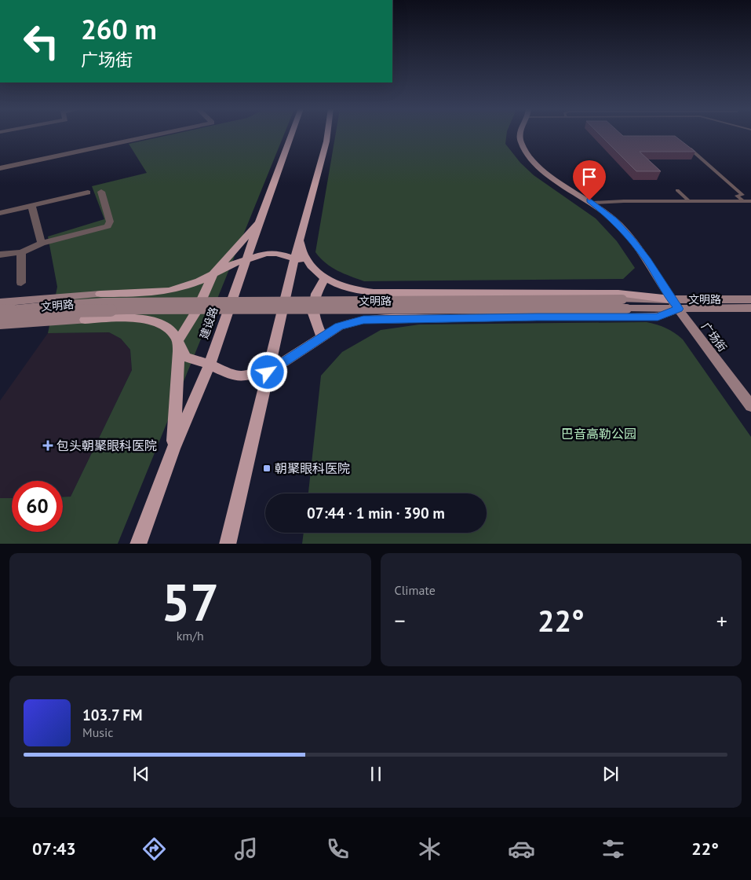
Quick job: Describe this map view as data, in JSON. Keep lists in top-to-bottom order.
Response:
{
  "streets": {
    "main road": ["文明路", "建设路", "广场街"]
  },
  "crossings": [
    ["文明路", "广场街"]
  ],
  "parks": ["巴音高勒公园"],
  "places": {
    "health": ["包头朝聚眼科医院"],
    "transit": ["朝聚眼科医院"]
  },
  "page": {
    "turn": ["260 m", "广场街"],
    "limit": "60",
    "trip": "07:44 · 1 min · 390 m",
    "tile": [
      ["57", "km/h"],
      "Climate"
    ],
    "heat": ["−", "22°", "+"],
    "song": ["103.7 FM", "Music"],
    "tabs": ["07:43", "22°"]
  }
}
